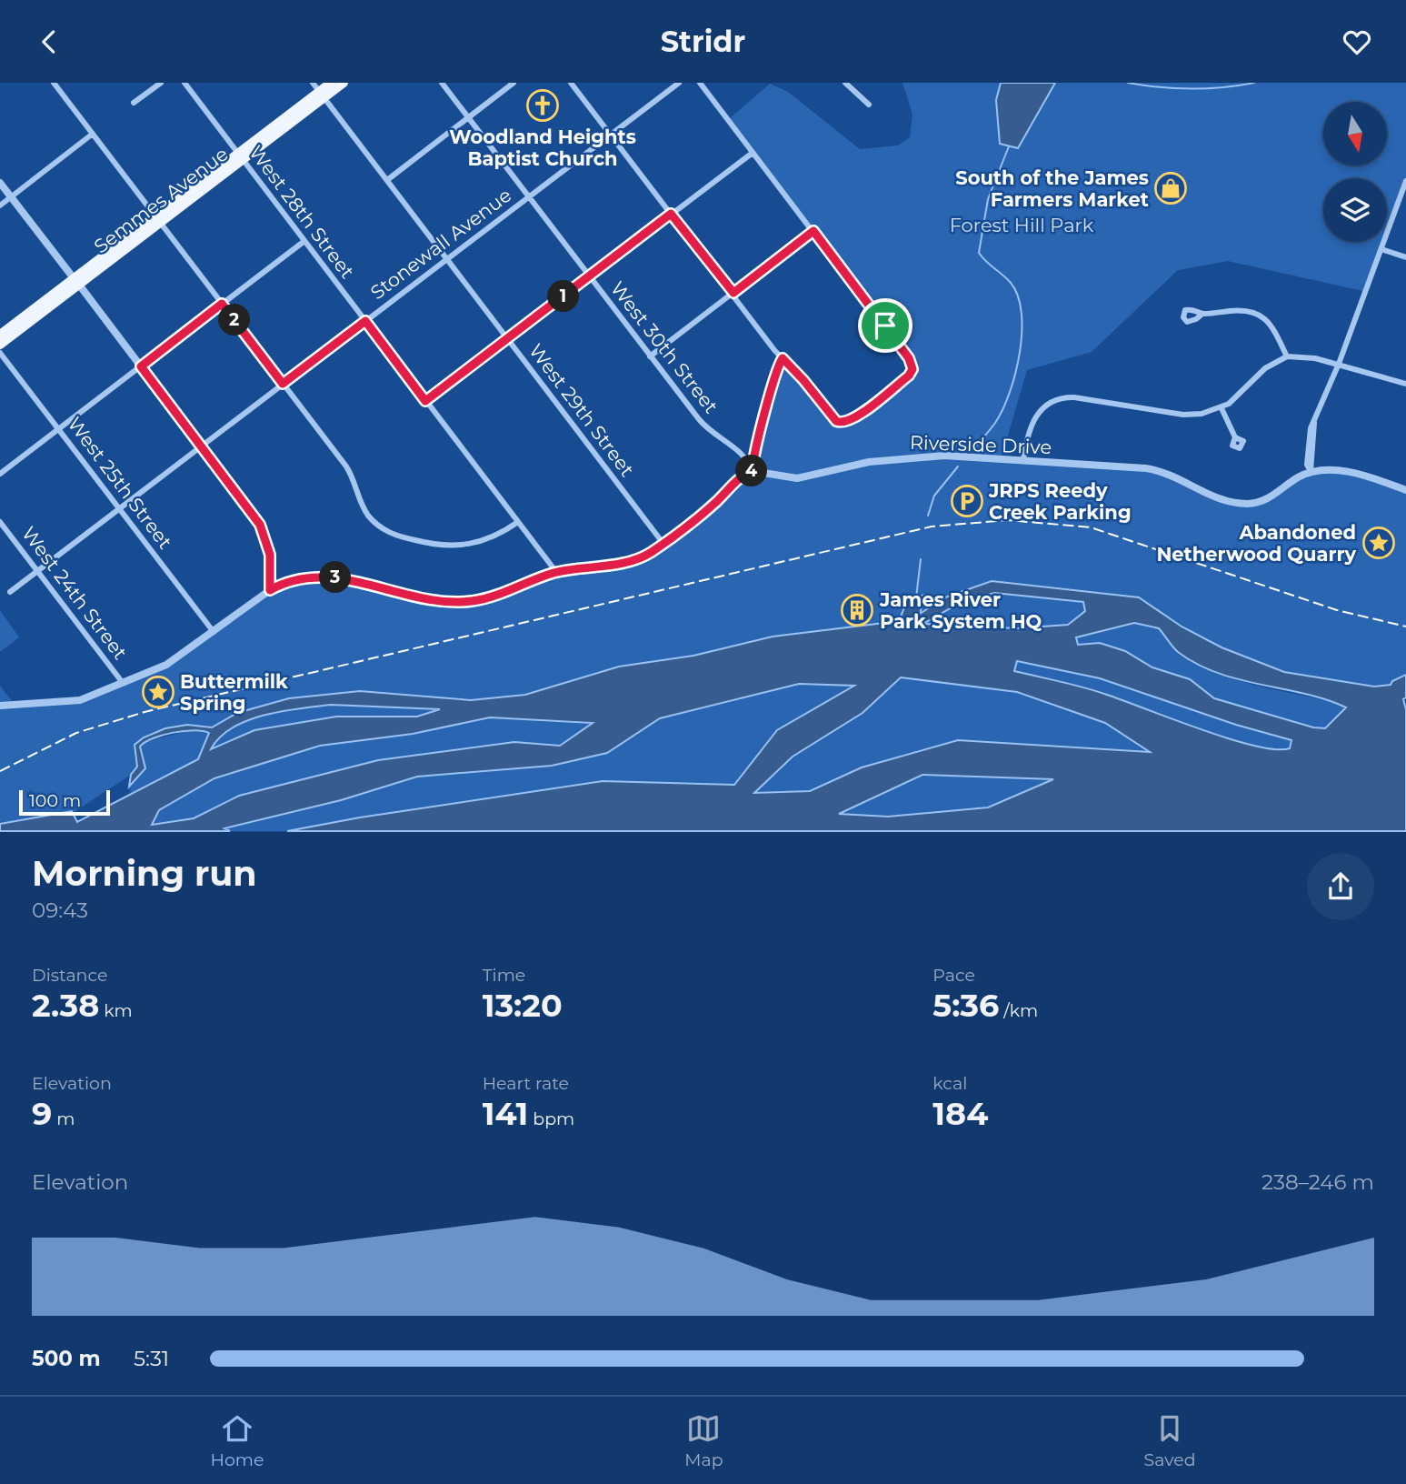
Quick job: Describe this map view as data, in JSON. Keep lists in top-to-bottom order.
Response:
{
  "streets": {
    "main road": ["Semmes Avenue"],
    "street": [
      "West 28th Street",
      "Stonewall Avenue",
      "West 30th Street",
      "West 29th Street",
      "Riverside Drive",
      "West 25th Street",
      "West 24th Street"
    ]
  },
  "crossings": [
    ["Semmes Avenue", "West 28th Street"],
    ["Semmes Avenue", "West 29th Street"],
    ["West 28th Street", "Stonewall Avenue"],
    ["Stonewall Avenue", "West 30th Street"],
    ["Stonewall Avenue", "West 29th Street"],
    ["Stonewall Avenue", "West 25th Street"],
    ["Stonewall Avenue", "West 24th Street"],
    ["West 30th Street", "Riverside Drive"]
  ],
  "parks": ["Forest Hill Park"],
  "places": {
    "church": ["Woodland Heights Baptist Church"],
    "shop": ["South of the James Farmers Market"],
    "parking": ["JRPS Reedy Creek Parking"],
    "place": ["Abandoned Netherwood Quarry", "Buttermilk Spring"],
    "building": ["James River Park System HQ"]
  },
  "scale_bar": "100 m",
  "north": "bottom",
  "page": {
    "header": "Stridr",
    "pins": [
      "1",
      "2",
      "4",
      "3"
    ],
    "scale": "100 m",
    "heading": ["Morning run", "09:43"],
    "stats": [
      ["Distance", "2.38 km"],
      ["Time", "13:20"],
      ["Pace", "5:36 /km"],
      ["Elevation", "9 m"],
      ["Heart rate", "141 bpm"],
      ["kcal", "184"]
    ],
    "chart": ["Elevation", "238–246 m"],
    "list": [
      {
        "name": "500 m",
        "note": "5:31"
      }
    ],
    "tabs": ["Home", "Map", "Saved"]
  }
}
